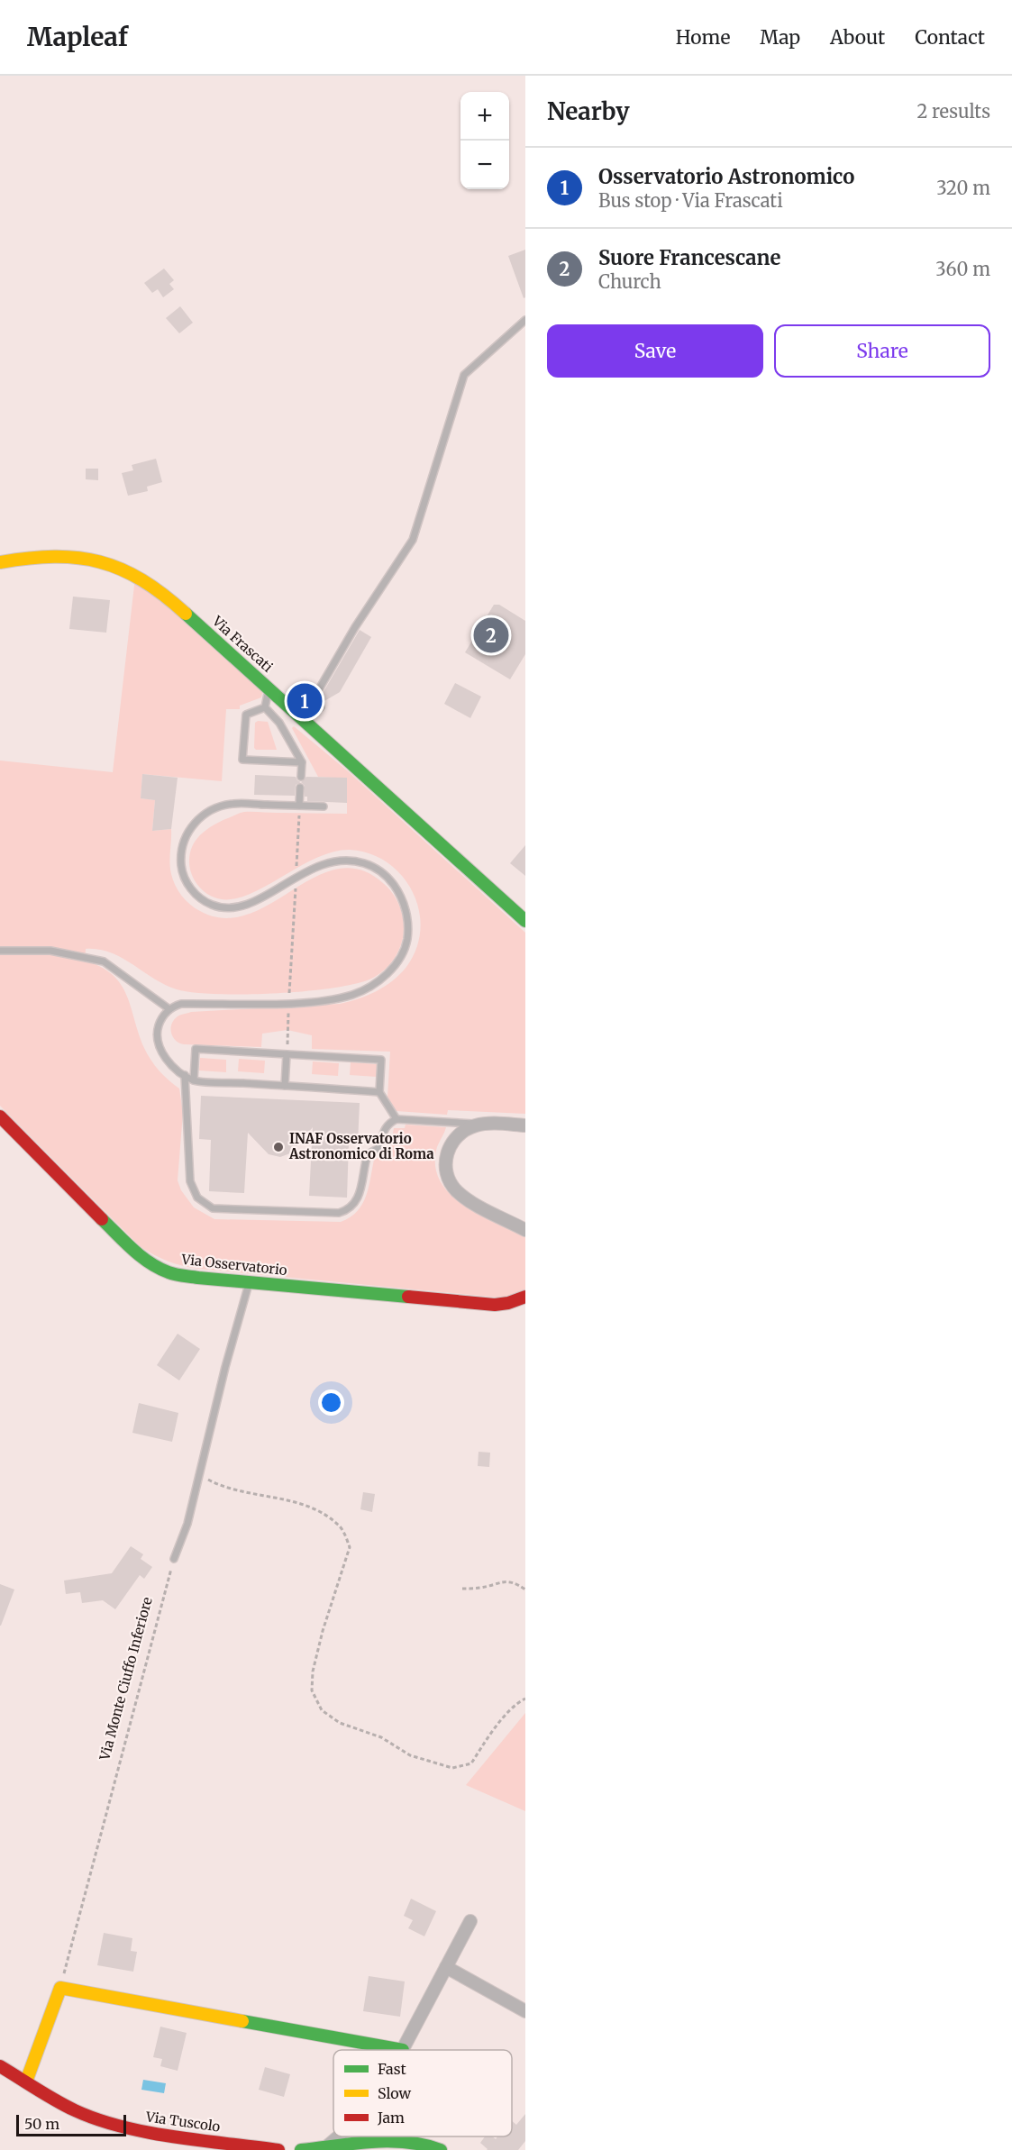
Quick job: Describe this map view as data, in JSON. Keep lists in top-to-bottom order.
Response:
{
  "streets": {
    "street": ["Via Frascati", "Via Osservatorio", "Via Tuscolo"],
    "path": ["Via Monte Ciuffo Inferiore"]
  },
  "places": ["INAF Osservatorio Astronomico di Roma"],
  "legend": ["Fast", "Slow", "Jam"],
  "scale_bar": "50 m",
  "page": {
    "header": "Mapleaf",
    "nav": [
      "Home",
      "Map",
      "About",
      "Contact"
    ],
    "heading": ["Nearby", "2 results"],
    "map_buttons": ["+", "−"],
    "list": [
      {
        "mark": "1",
        "name": "Osservatorio Astronomico",
        "note": "Bus stop · Via Frascati",
        "value": "320 m"
      },
      {
        "mark": "2",
        "name": "Suore Francescane",
        "note": "Church",
        "value": "360 m"
      }
    ],
    "buttons": ["Save", "Share"],
    "pins": ["2", "1"],
    "scale": "50 m"
  }
}
